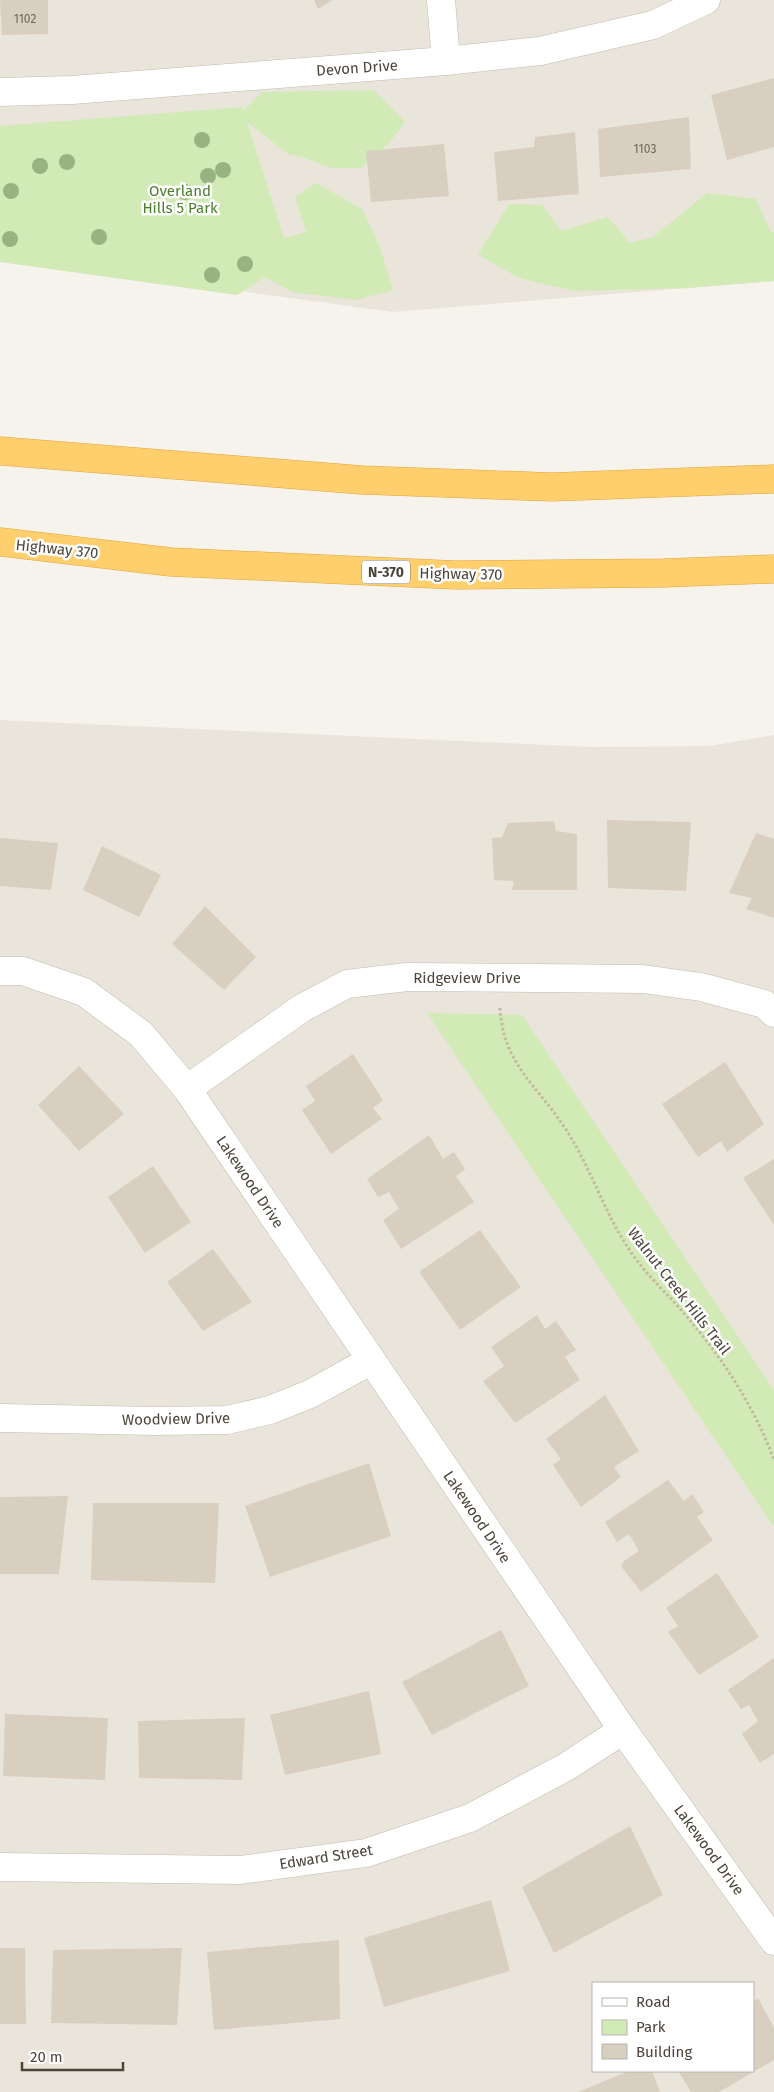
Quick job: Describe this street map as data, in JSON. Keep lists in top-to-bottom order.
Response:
{
  "streets": {
    "highway": ["Highway 370", "N-370"],
    "street": [
      "Devon Drive",
      "Ridgeview Drive",
      "Lakewood Drive",
      "Woodview Drive",
      "Edward Street"
    ],
    "path": ["Walnut Creek Hills Trail"]
  },
  "crossings": [
    ["Ridgeview Drive", "Lakewood Drive"],
    ["Lakewood Drive", "Woodview Drive"],
    ["Lakewood Drive", "Edward Street"]
  ],
  "parks": ["Overland Hills 5 Park"],
  "house_numbers": ["1102", "1103"],
  "legend": ["Road", "Park", "Building"],
  "scale_bar": "20 m"
}
